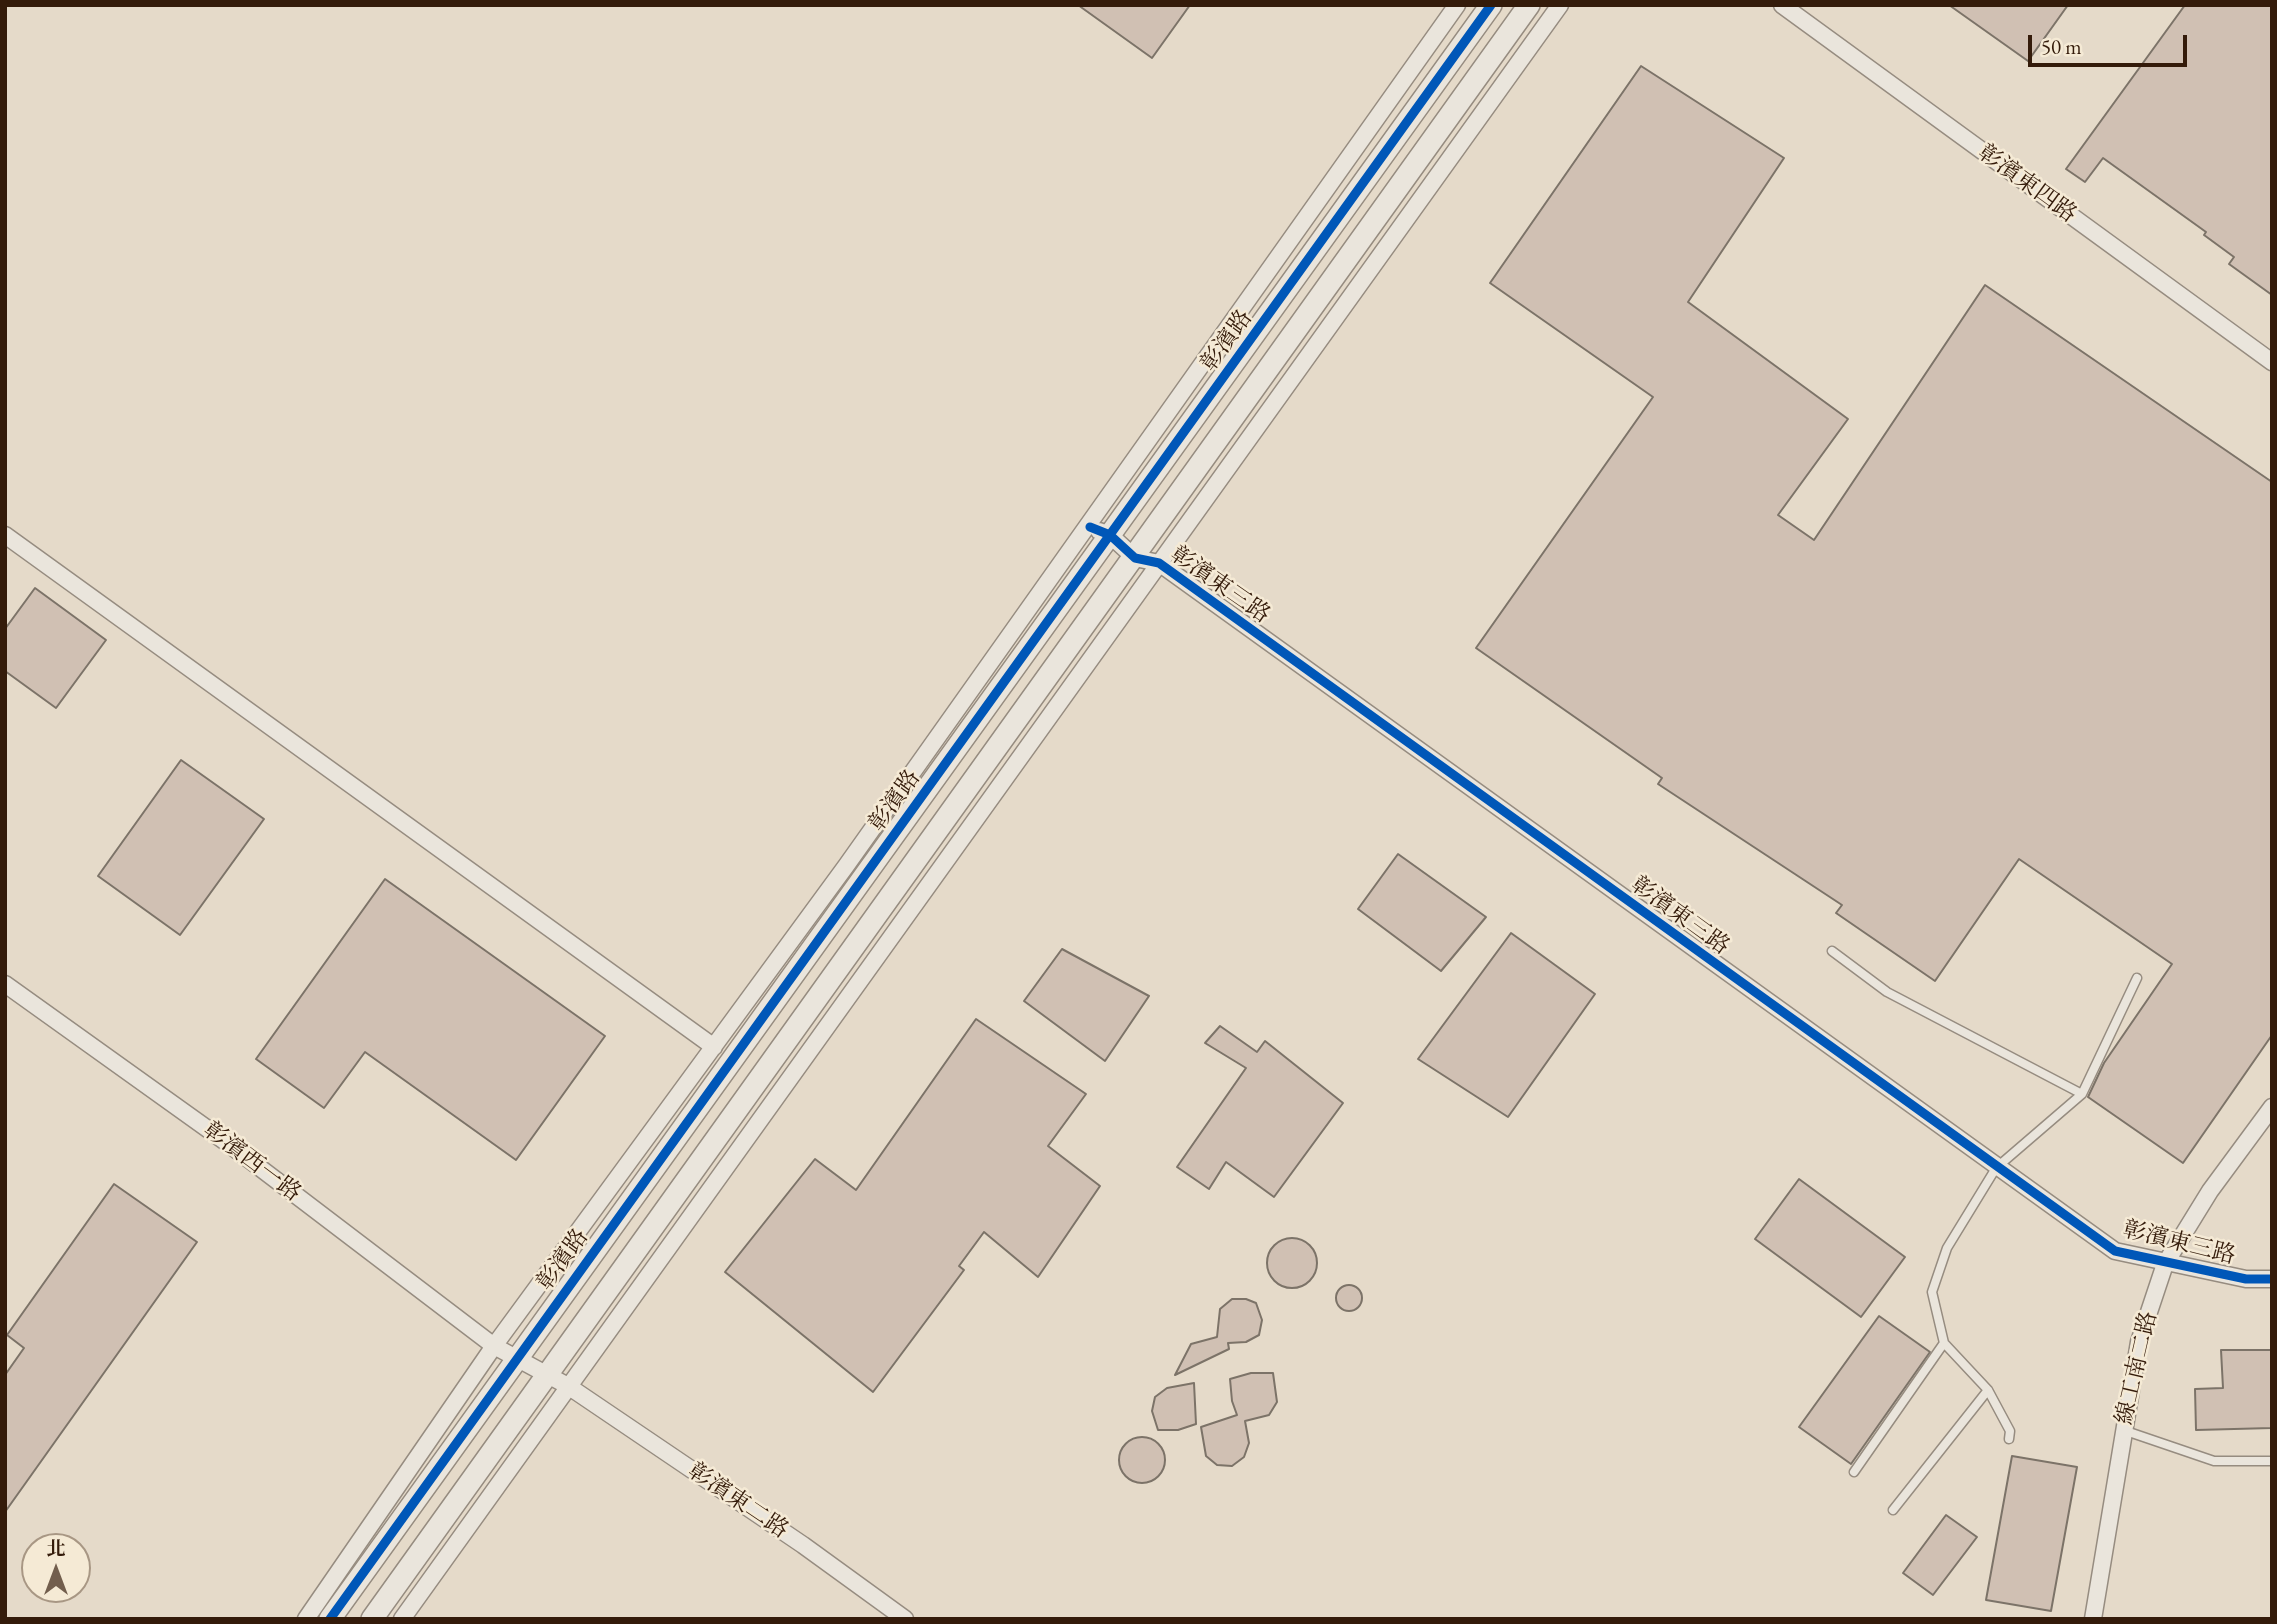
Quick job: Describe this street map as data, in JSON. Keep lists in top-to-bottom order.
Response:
{
  "streets": {
    "street": [
      "彰濱東四路",
      "彰濱路",
      "彰濱東三路",
      "彰濱西一路",
      "線工南二路",
      "彰濱東二路"
    ]
  },
  "crossings": [
    ["彰濱路", "彰濱東三路"],
    ["彰濱路", "彰濱西一路"],
    ["彰濱路", "彰濱東二路"],
    ["彰濱東三路", "線工南二路"],
    ["彰濱西一路", "彰濱東二路"]
  ],
  "scale_bar": "50 m",
  "north": "top"
}
